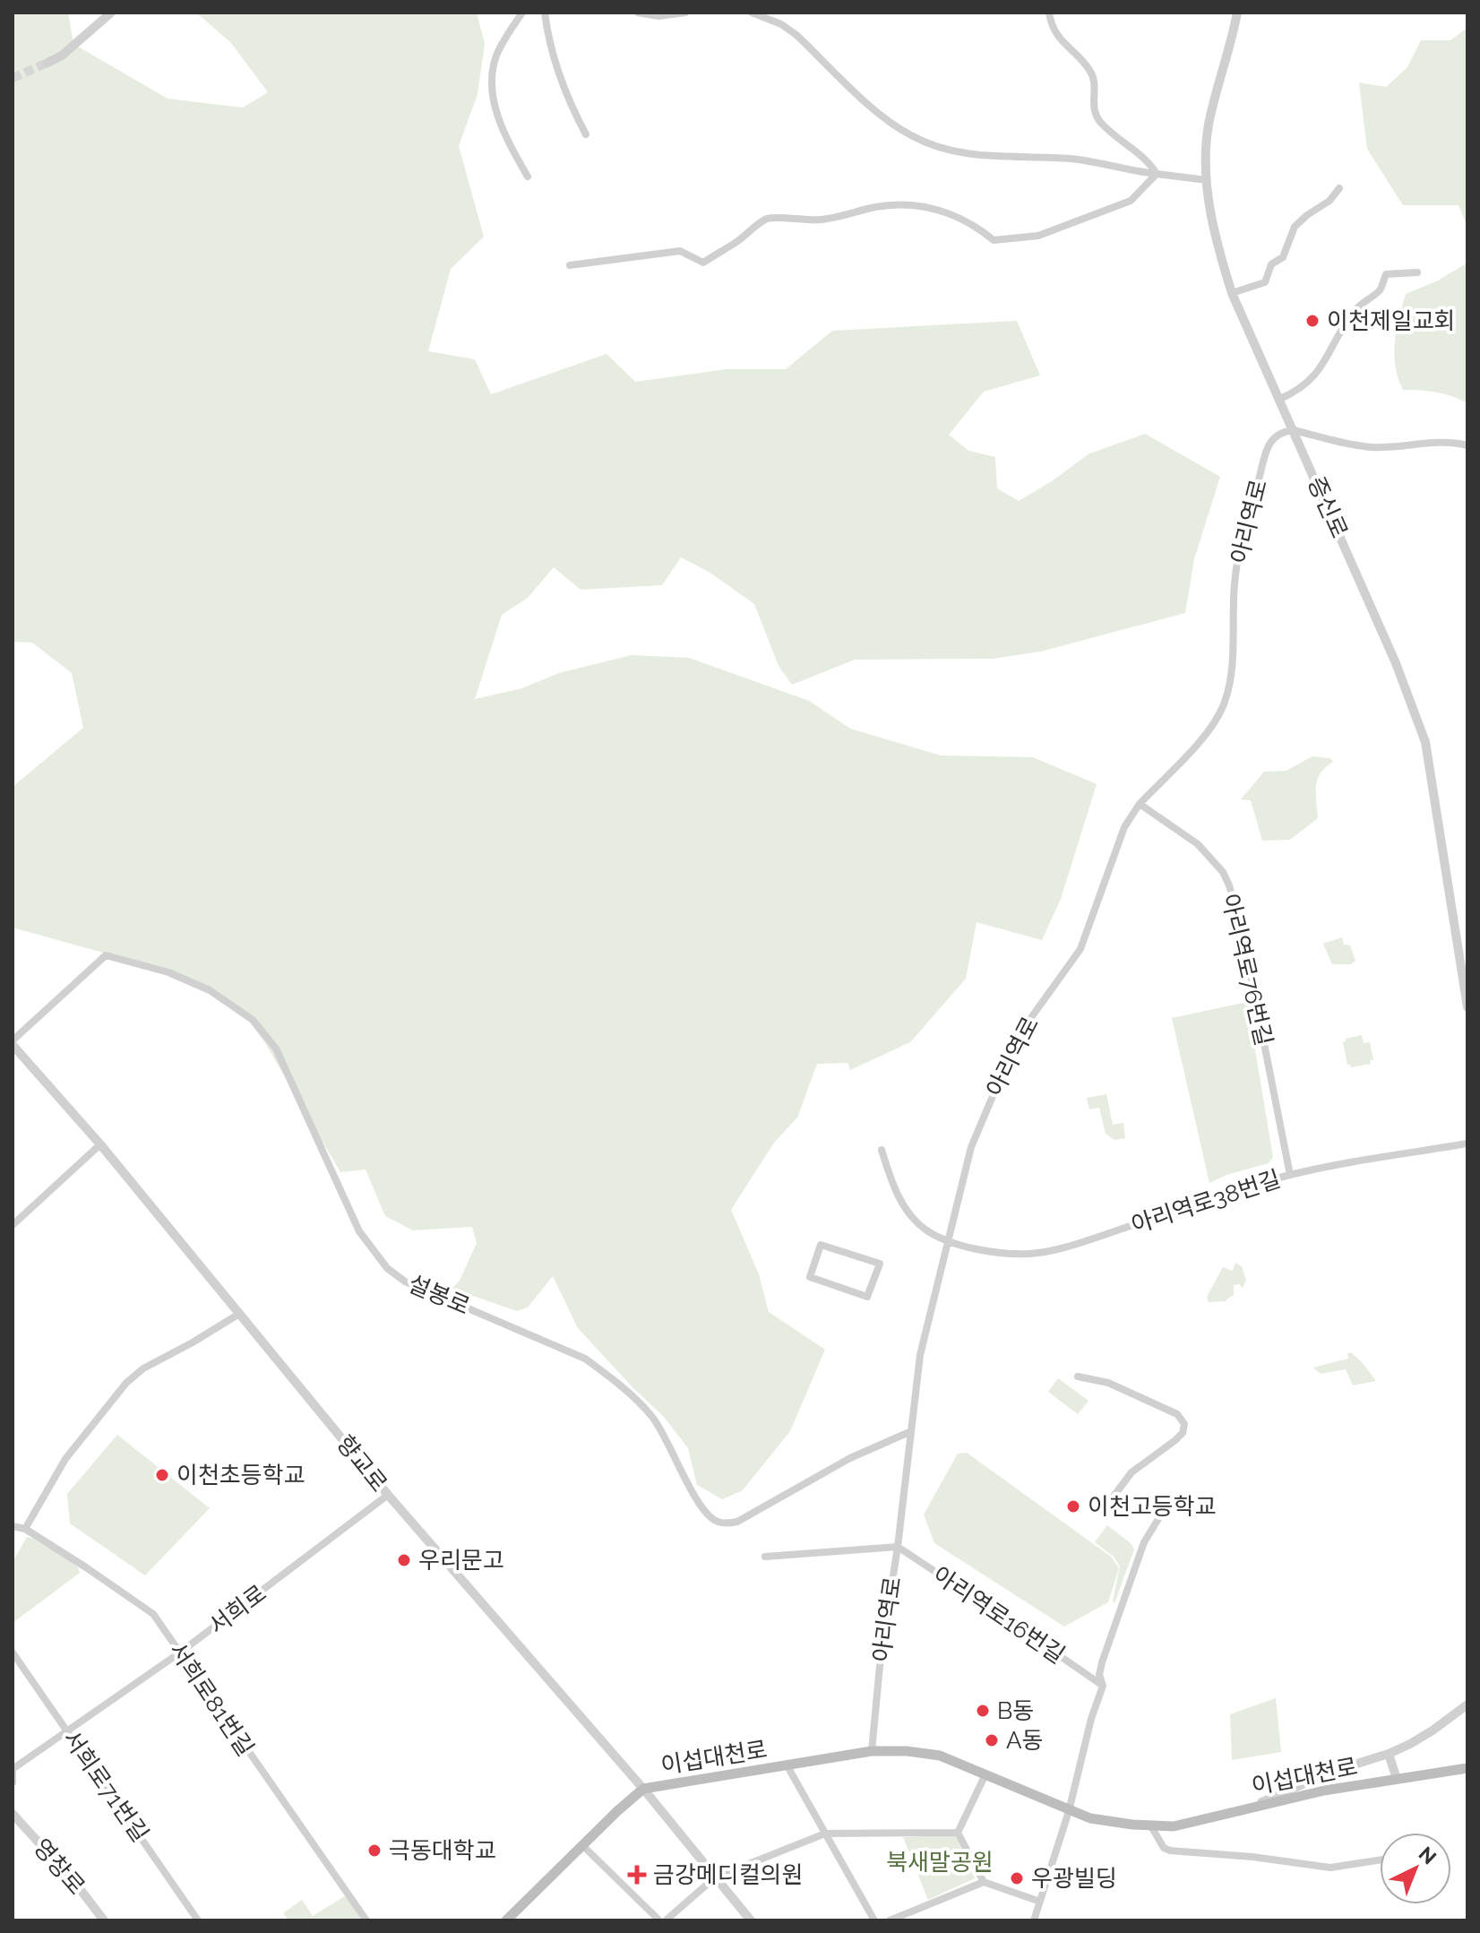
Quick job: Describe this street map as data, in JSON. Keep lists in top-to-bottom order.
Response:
{
  "streets": {
    "main road": ["이섭대천로"],
    "street": [
      "증신로",
      "아리역로",
      "아리역로76번길",
      "아리역로38번길",
      "설봉로",
      "향교로",
      "서희로",
      "아리역로16번길",
      "서희로81번길",
      "서희로71번길",
      "영창로"
    ]
  },
  "crossings": [
    ["증신로", "아리역로"],
    ["아리역로", "아리역로76번길"],
    ["아리역로", "아리역로38번길"],
    ["아리역로", "설봉로"],
    ["아리역로", "아리역로16번길"],
    ["아리역로", "이섭대천로"],
    ["아리역로76번길", "아리역로38번길"],
    ["설봉로", "향교로"],
    ["향교로", "서희로"],
    ["향교로", "이섭대천로"],
    ["서희로", "서희로81번길"],
    ["서희로", "서희로71번길"]
  ],
  "parks": ["북새말공원"],
  "places": {
    "other": [
      "이천제일교회",
      "이천초등학교",
      "이천고등학교",
      "우리문고",
      "B동",
      "A동",
      "극동대학교",
      "우광빌딩"
    ],
    "health": ["금강메디컬의원"]
  },
  "north": "top right"
}
